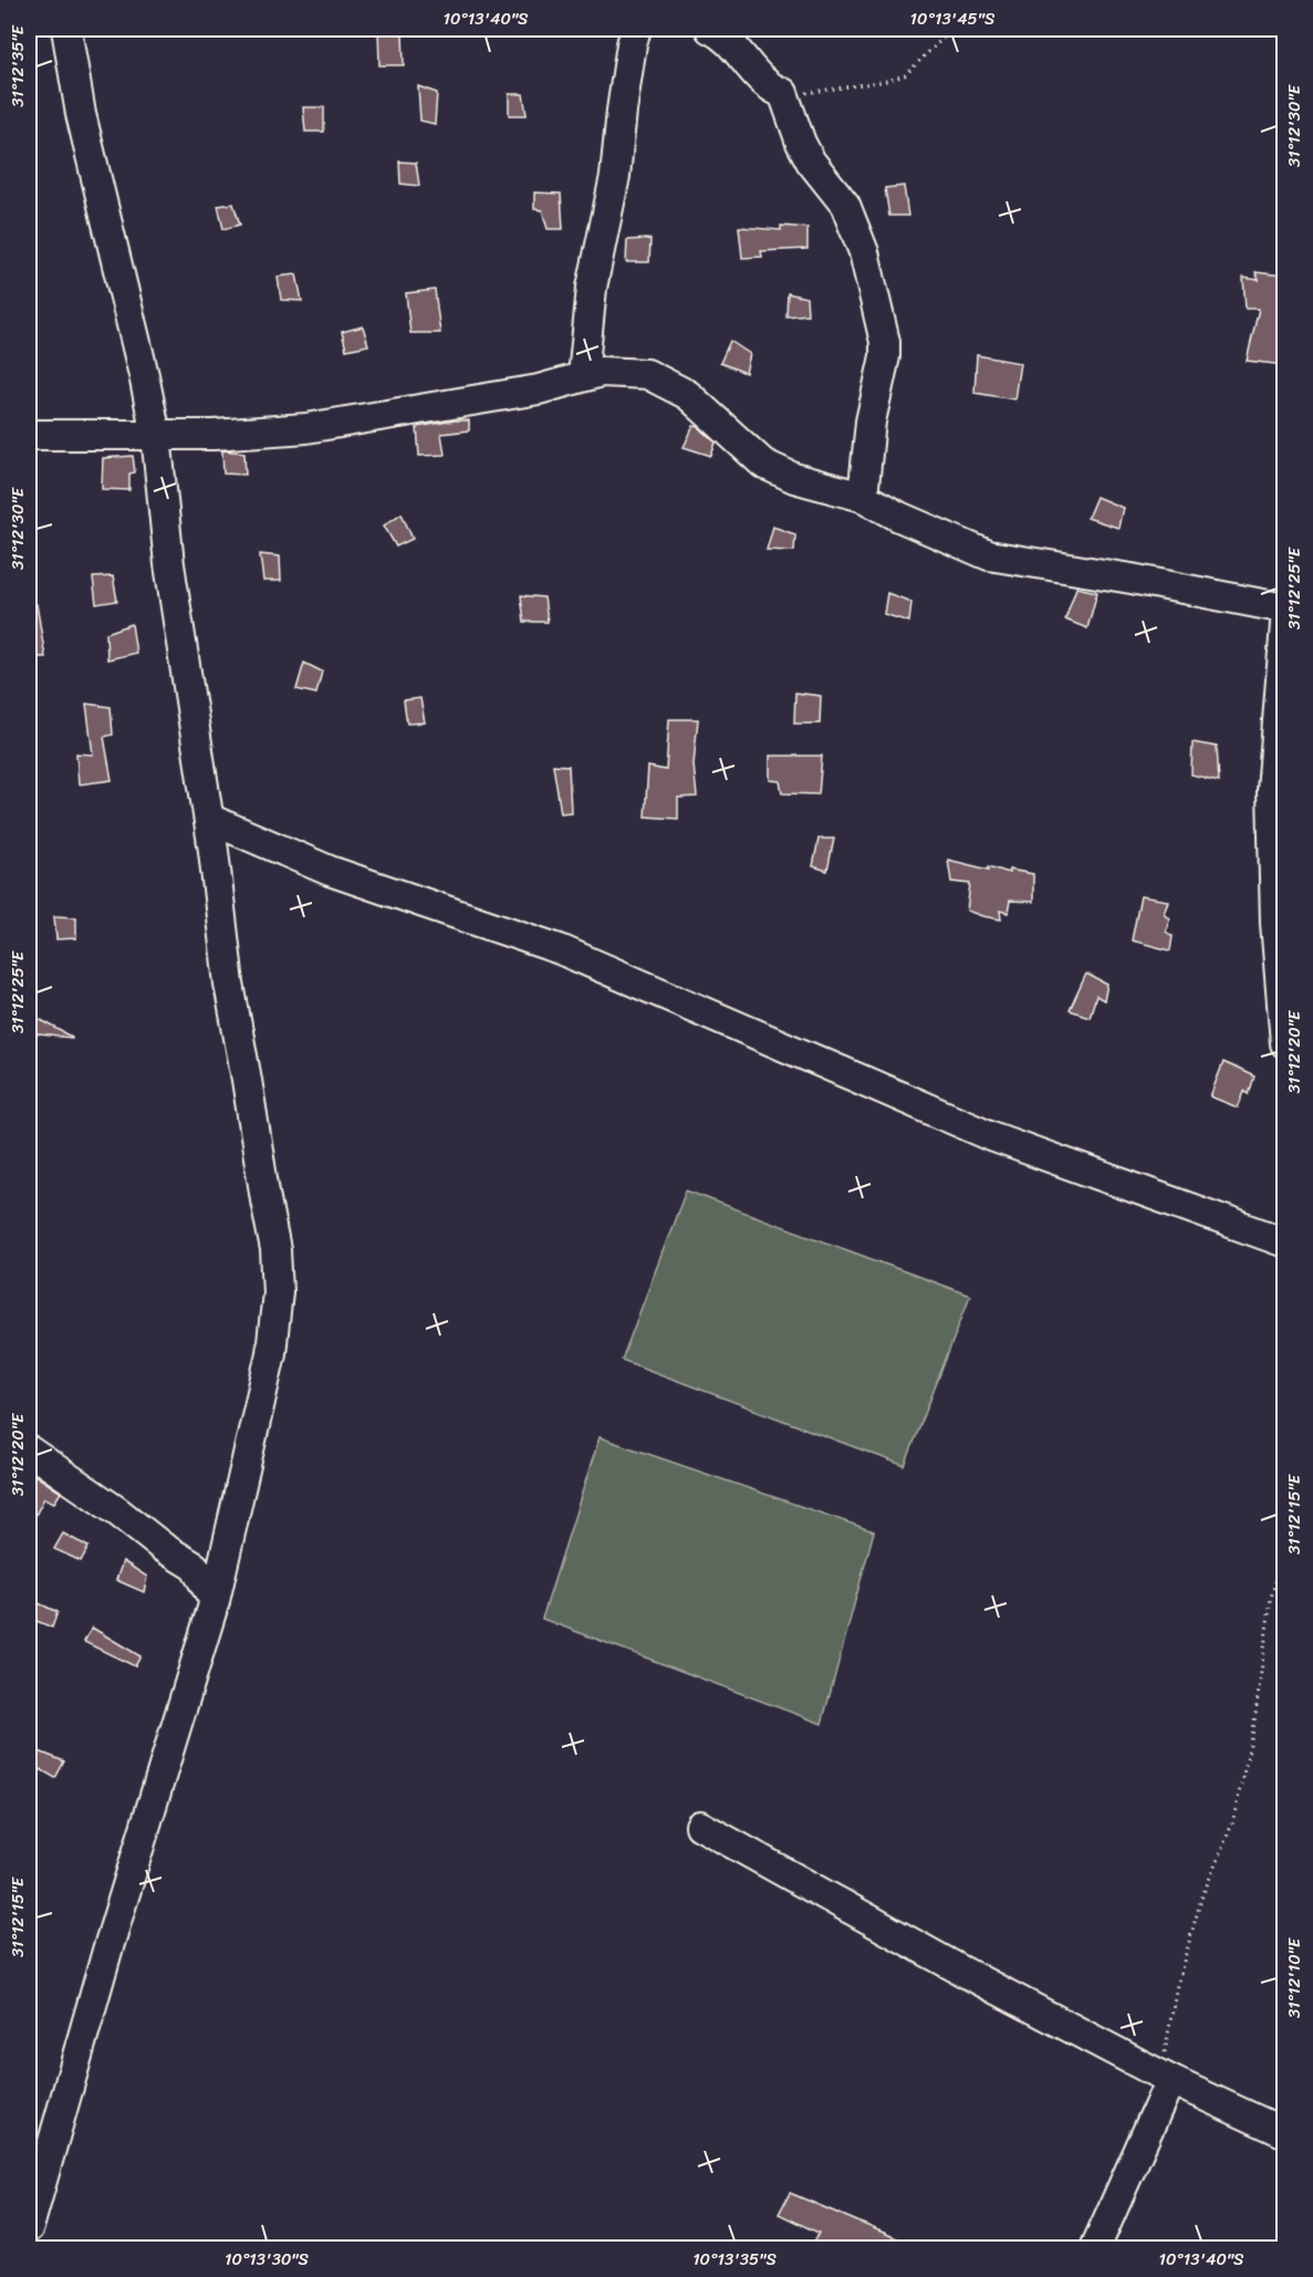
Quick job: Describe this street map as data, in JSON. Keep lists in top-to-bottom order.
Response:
{
  "coordinates": [
    "10°13'40\"S",
    "10°13'45\"S",
    "31°12'35\"E",
    "31°12'30\"E",
    "31°12'25\"E",
    "31°12'20\"E",
    "31°12'15\"E",
    "31°12'10\"E",
    "10°13'30\"S",
    "10°13'35\"S"
  ]
}
